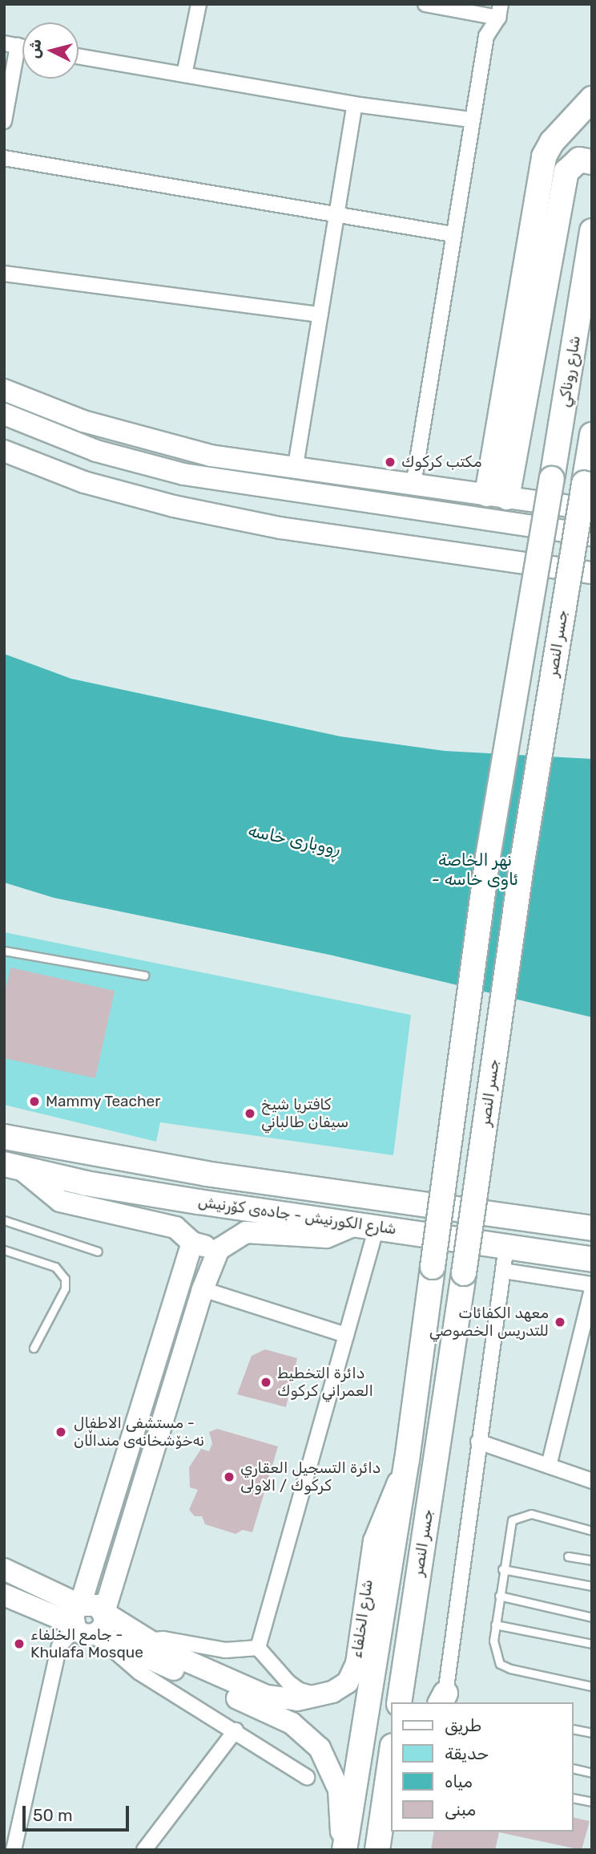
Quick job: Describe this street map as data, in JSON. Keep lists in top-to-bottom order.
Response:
{
  "streets": {
    "main road": ["شارع روناكي", "جسر النصر", "شارع الكورنيش - جادەی کۆرنیش"],
    "street": ["شارع الخلفاء"]
  },
  "crossings": [
    ["شارع روناكي", "شارع الخلفاء"]
  ],
  "water": ["ڕووباری خاسە", "نهر الخاصة - ئاوی خاسە"],
  "places": [
    "مكتب كركوك",
    "Mammy Teacher",
    "كافتريا شيخ سيفان طالباني",
    "معهد الكفائات للتدريس الخصوصي",
    "دائرة التخطيط العمراني كركوك",
    "مستشفى الاطفال - نەخۆشخانەی منداڵان",
    "دائرة التسجيل العقاري كركوك / الاولى",
    "جامع الخلفاء - Khulafa Mosque"
  ],
  "legend": [
    "طريق",
    "حديقة",
    "مياه",
    "مبنى"
  ],
  "scale_bar": "50 m",
  "north": "left"
}
